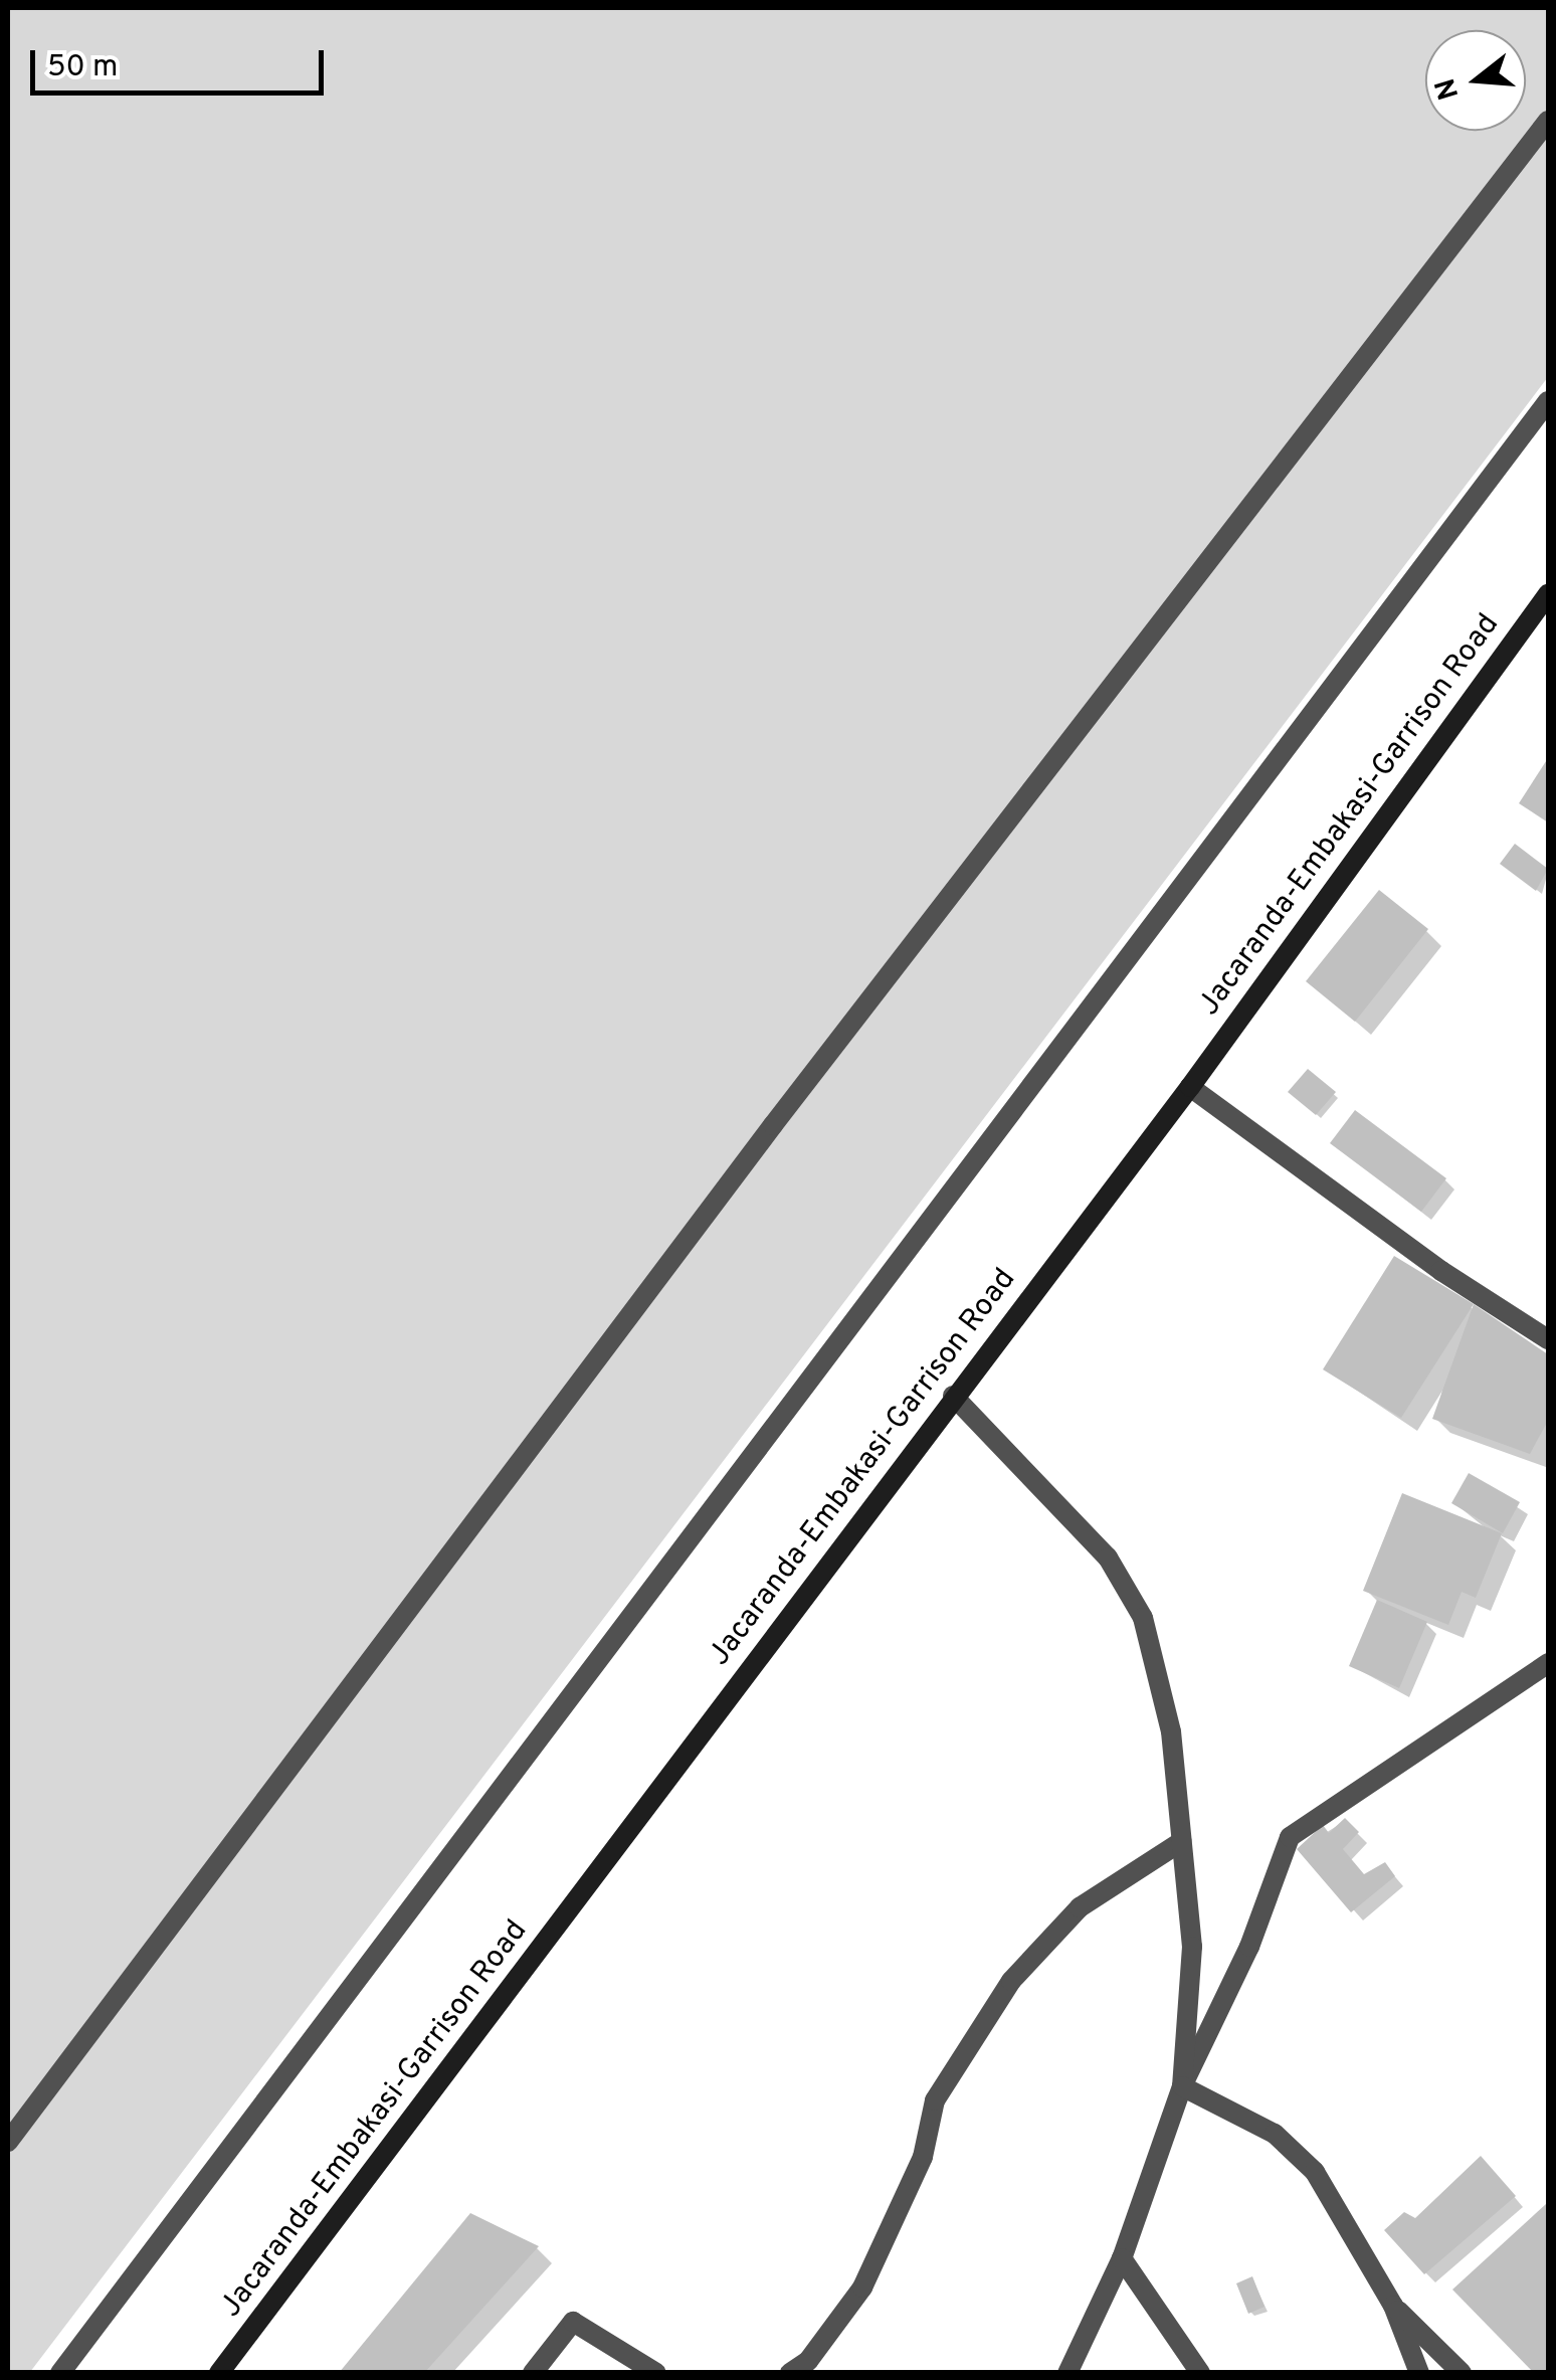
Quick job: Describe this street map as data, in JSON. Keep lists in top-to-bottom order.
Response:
{
  "streets": {
    "street": ["Jacaranda-Embakasi-Garrison Road"]
  },
  "scale_bar": "50 m",
  "north": "left"
}
